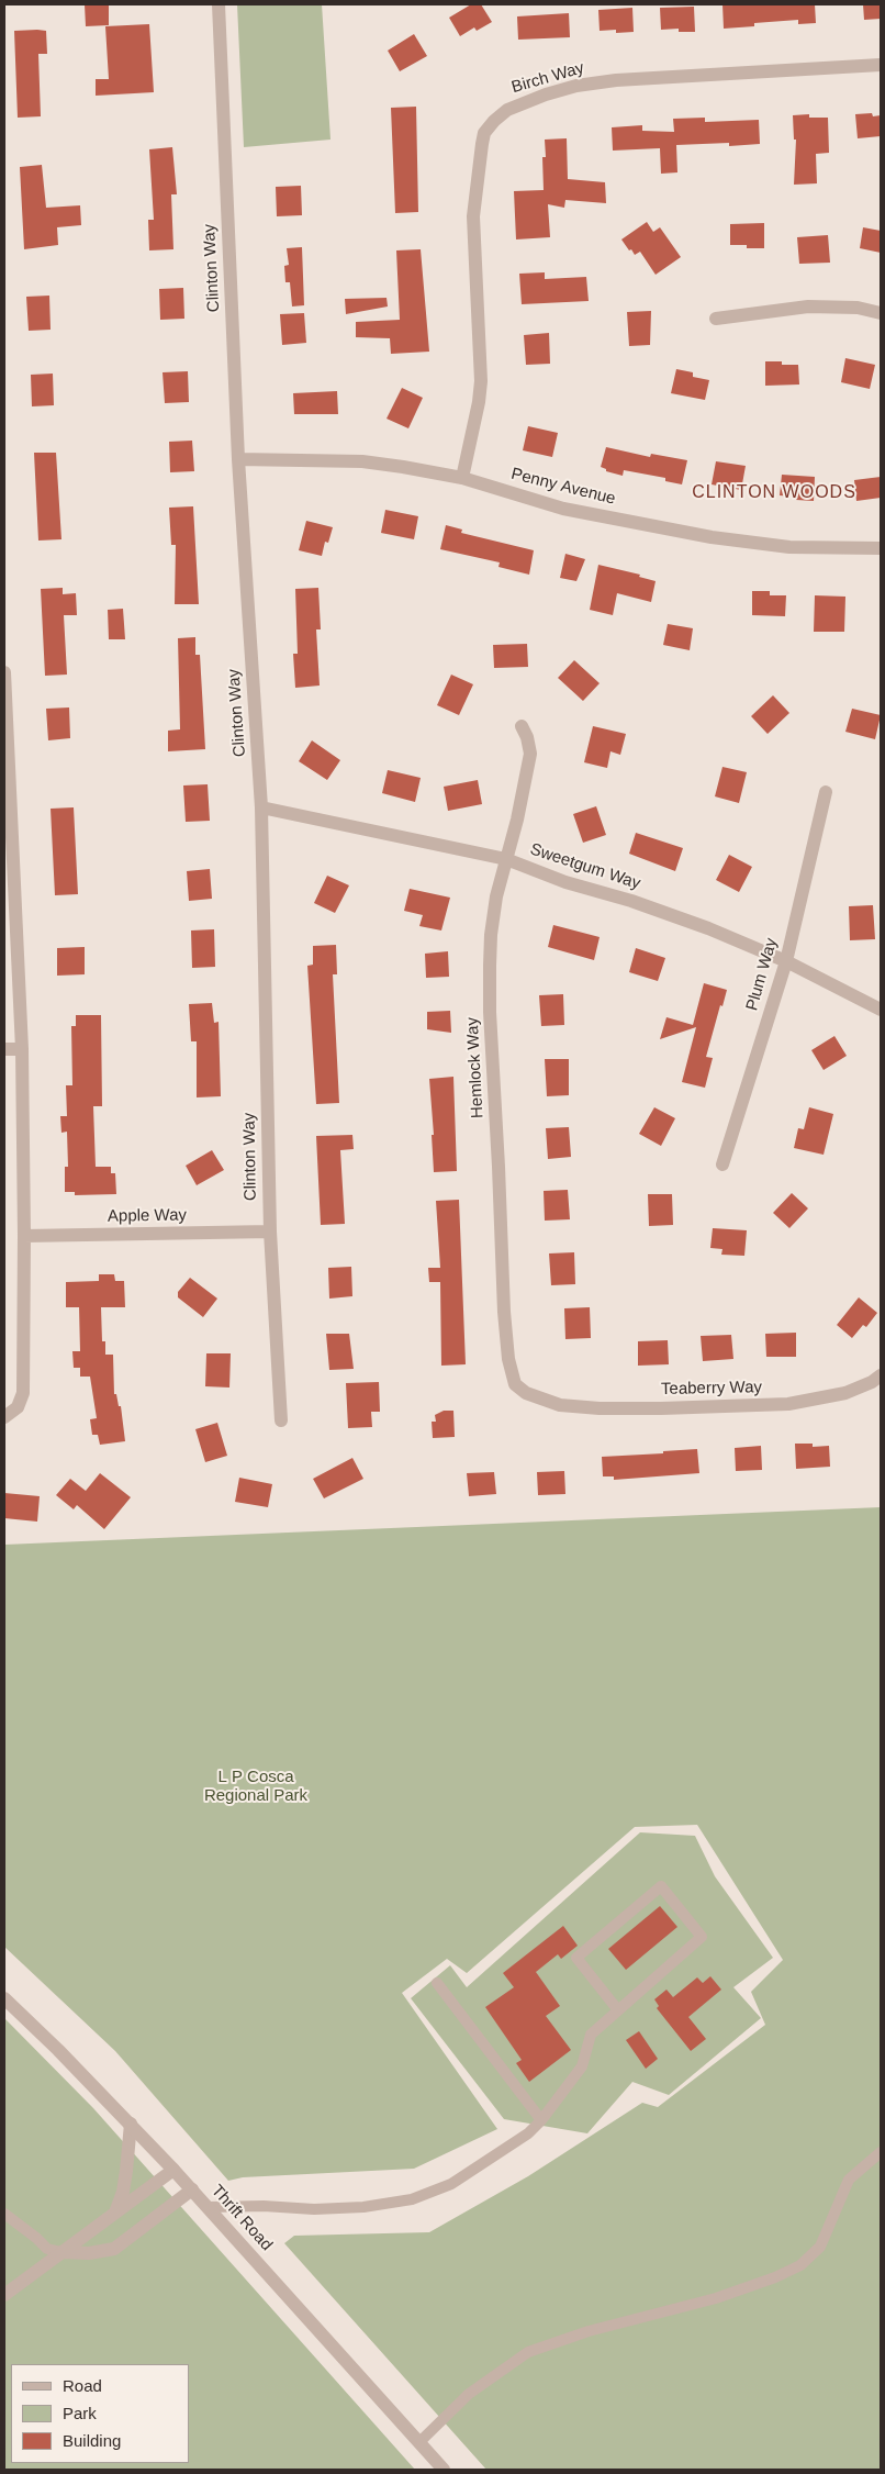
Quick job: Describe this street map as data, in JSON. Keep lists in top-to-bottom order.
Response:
{
  "streets": {
    "street": [
      "Birch Way",
      "Clinton Way",
      "Penny Avenue",
      "Sweetgum Way",
      "Plum Way",
      "Hemlock Way",
      "Apple Way",
      "Teaberry Way",
      "Thrift Road"
    ]
  },
  "crossings": [
    ["Birch Way", "Penny Avenue"],
    ["Clinton Way", "Penny Avenue"],
    ["Clinton Way", "Sweetgum Way"],
    ["Clinton Way", "Apple Way"],
    ["Sweetgum Way", "Plum Way"],
    ["Sweetgum Way", "Hemlock Way"],
    ["Hemlock Way", "Teaberry Way"]
  ],
  "districts": ["CLINTON WOODS"],
  "parks": ["L P Cosca Regional Park"],
  "legend": ["Road", "Park", "Building"]
}
